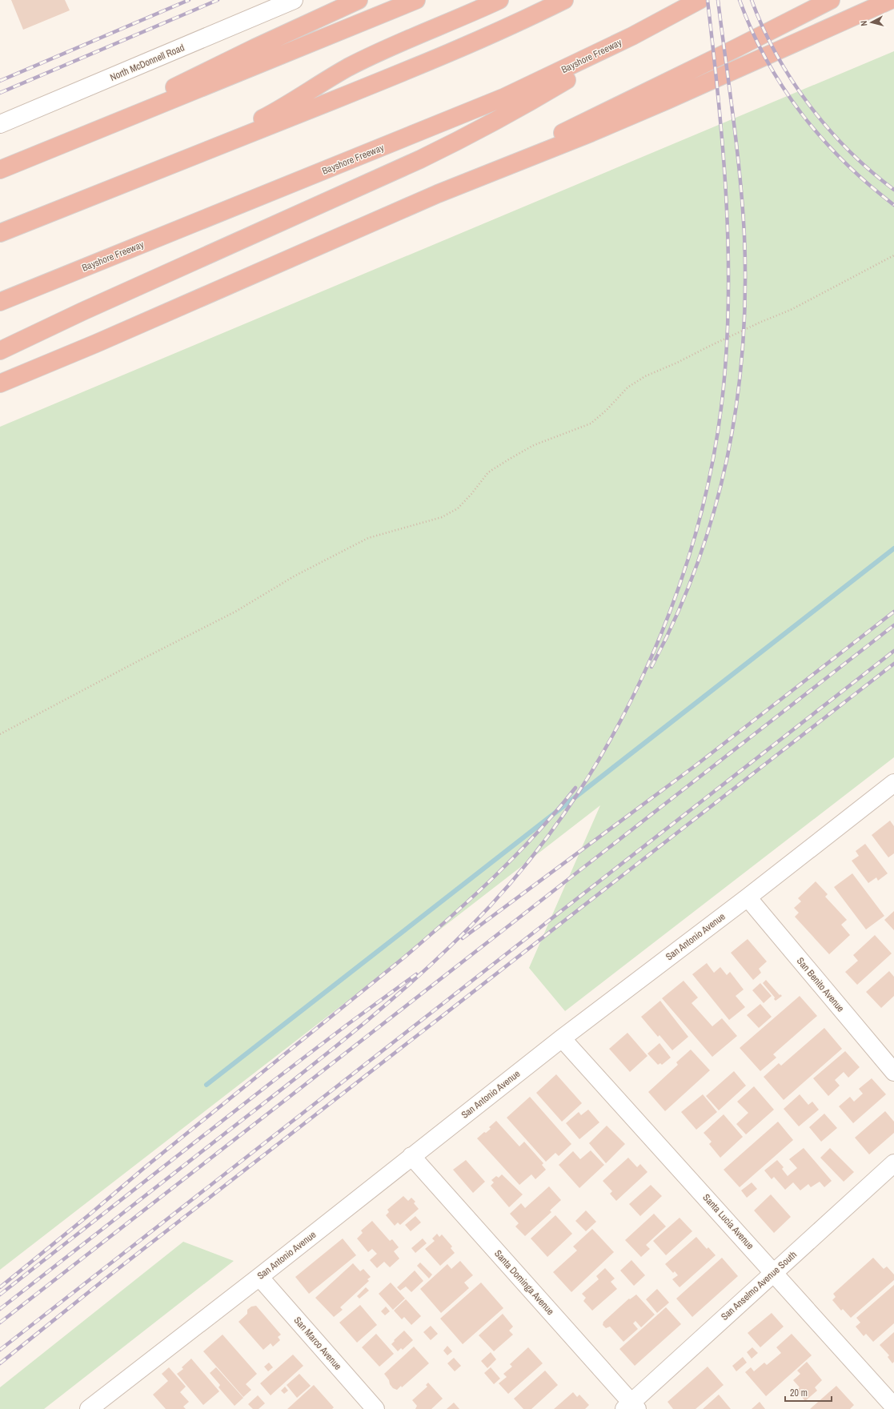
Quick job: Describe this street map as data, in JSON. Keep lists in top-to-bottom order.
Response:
{
  "streets": {
    "highway": ["Bayshore Freeway"],
    "street": [
      "North McDonnell Road",
      "San Antonio Avenue",
      "San Benito Avenue",
      "Santa Lucia Avenue",
      "Santa Dominga Avenue",
      "San Anselmo Avenue South",
      "San Marco Avenue"
    ]
  },
  "crossings": [
    ["San Antonio Avenue", "San Benito Avenue"],
    ["San Antonio Avenue", "Santa Lucia Avenue"],
    ["San Antonio Avenue", "Santa Dominga Avenue"],
    ["San Antonio Avenue", "San Marco Avenue"],
    ["Santa Lucia Avenue", "San Anselmo Avenue South"],
    ["Santa Dominga Avenue", "San Anselmo Avenue South"]
  ],
  "scale_bar": "20 m",
  "north": "left"
}
